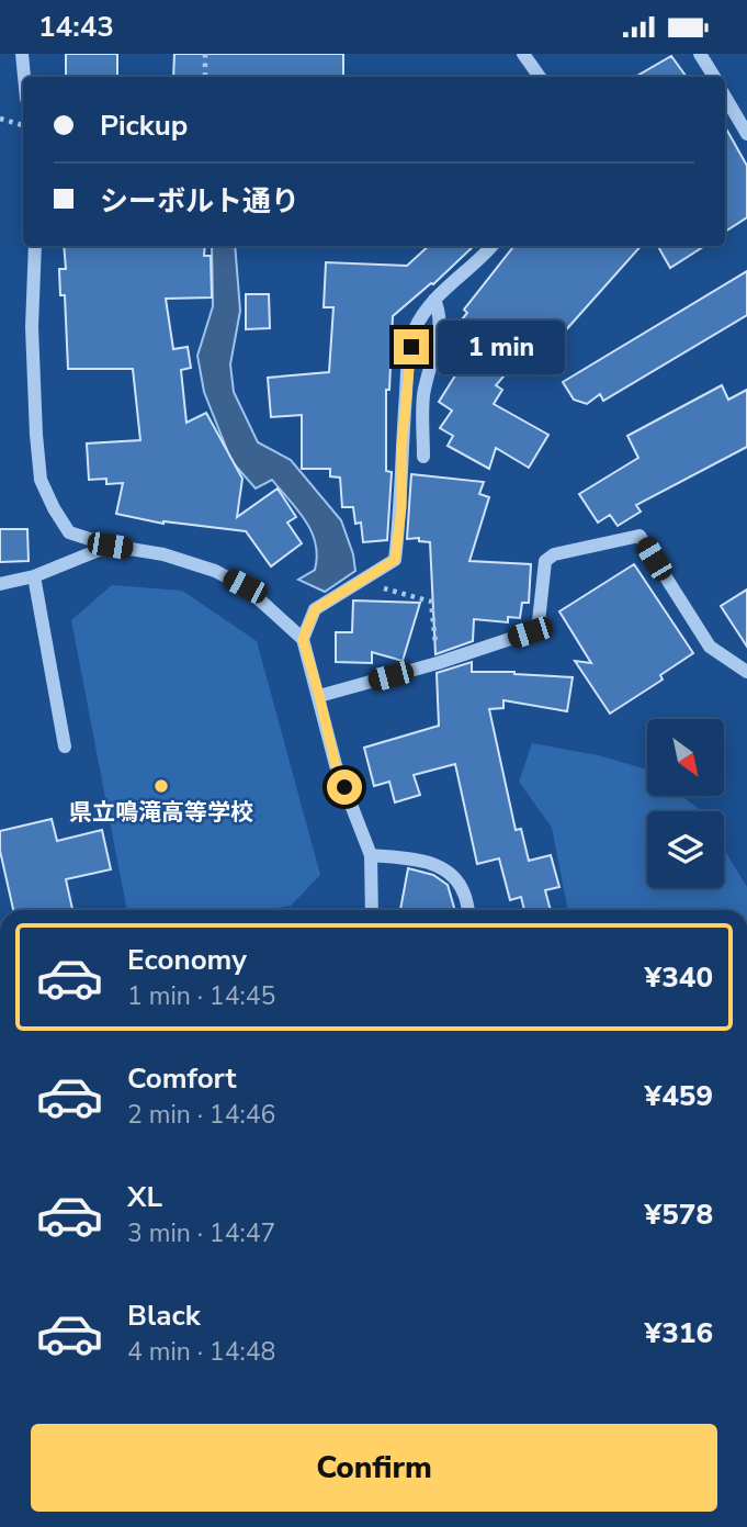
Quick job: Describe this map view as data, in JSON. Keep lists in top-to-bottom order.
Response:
{
  "places": ["県立鳴滝高等学校"],
  "north": "bottom right",
  "page": {
    "status": "14:43",
    "banner": ["Pickup", "シーボルト通り"],
    "bubble": "1 min",
    "list": [
      {
        "name": "Economy",
        "note": "1 min · 14:45",
        "value": "¥340"
      },
      {
        "name": "Comfort",
        "note": "2 min · 14:46",
        "value": "¥459"
      },
      {
        "name": "XL",
        "note": "3 min · 14:47",
        "value": "¥578"
      },
      {
        "name": "Black",
        "note": "4 min · 14:48",
        "value": "¥316"
      }
    ],
    "buttons": "Confirm"
  }
}
